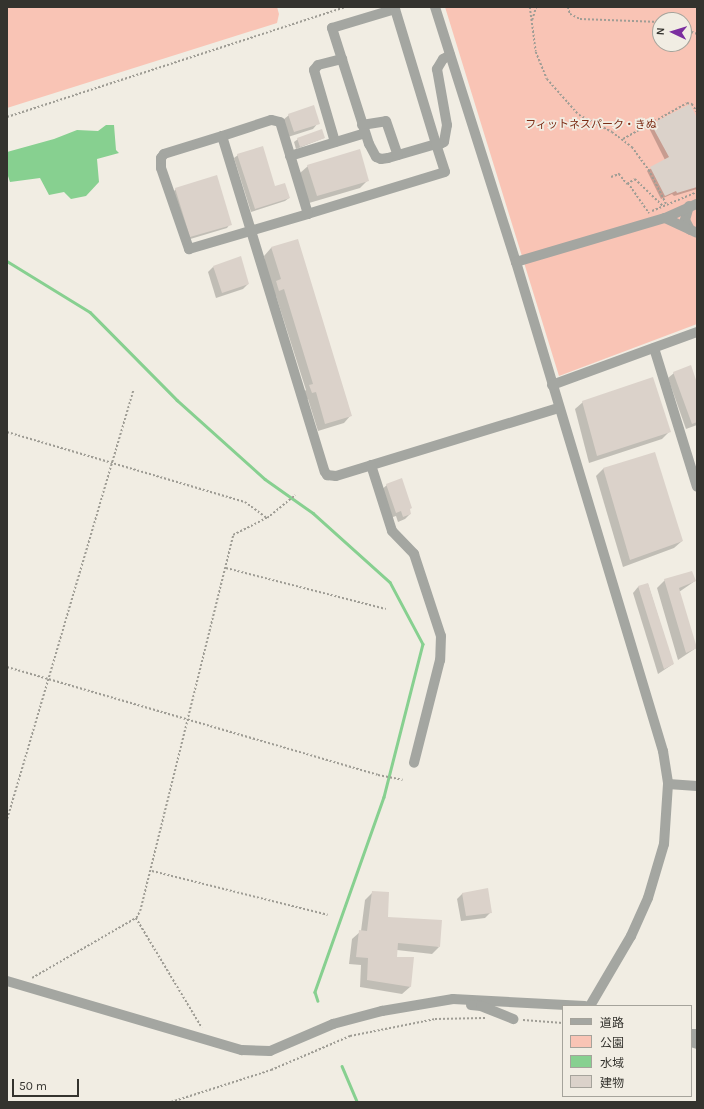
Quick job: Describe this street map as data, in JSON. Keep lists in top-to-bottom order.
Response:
{
  "parks": ["フィットネスパーク・きぬ"],
  "legend": [
    "道路",
    "公園",
    "水域",
    "建物"
  ],
  "scale_bar": "50 m",
  "north": "left"
}
